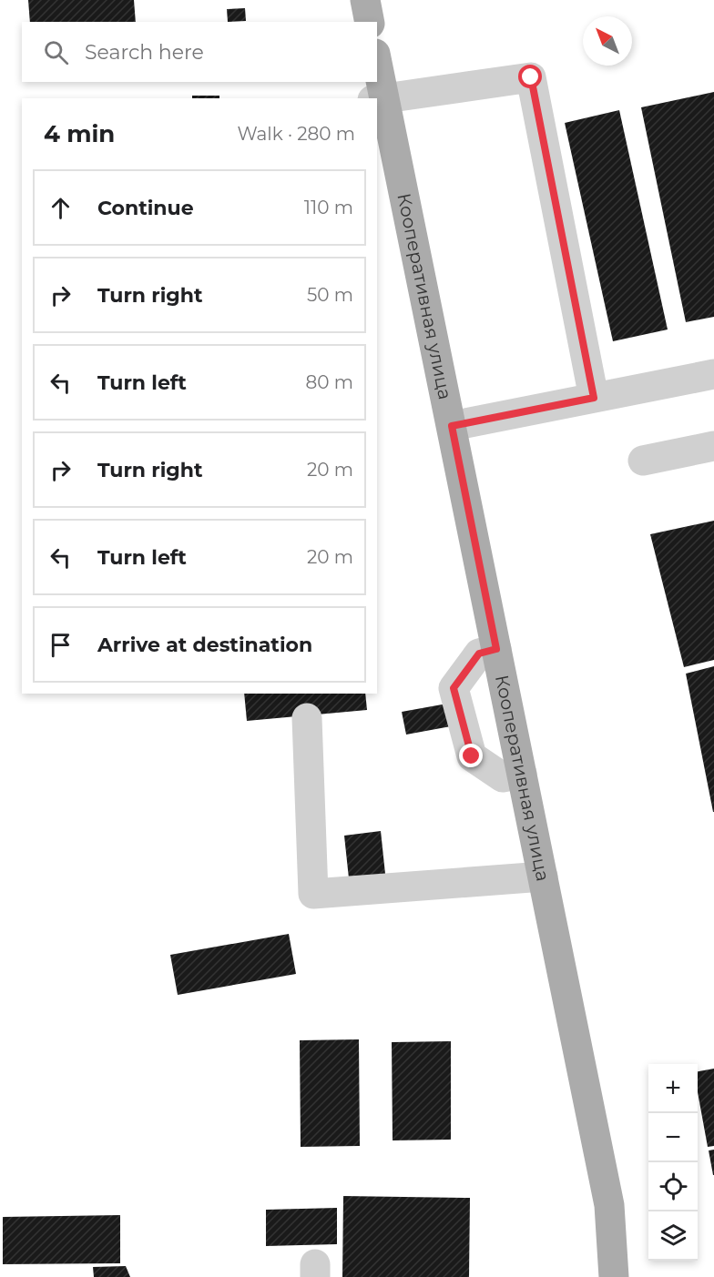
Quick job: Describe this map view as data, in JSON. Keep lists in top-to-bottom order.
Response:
{
  "streets": {
    "main road": ["Кооперативная улица"]
  },
  "north": "top left",
  "page": {
    "search": "Search here",
    "heading": ["4 min", "Walk · 280 m"],
    "list": [
      ["Continue", "110 m"],
      ["Turn right", "50 m"],
      ["Turn left", "80 m"],
      ["Turn right", "20 m"],
      ["Turn left", "20 m"],
      "Arrive at destination"
    ],
    "map_buttons": ["+", "−"]
  }
}
